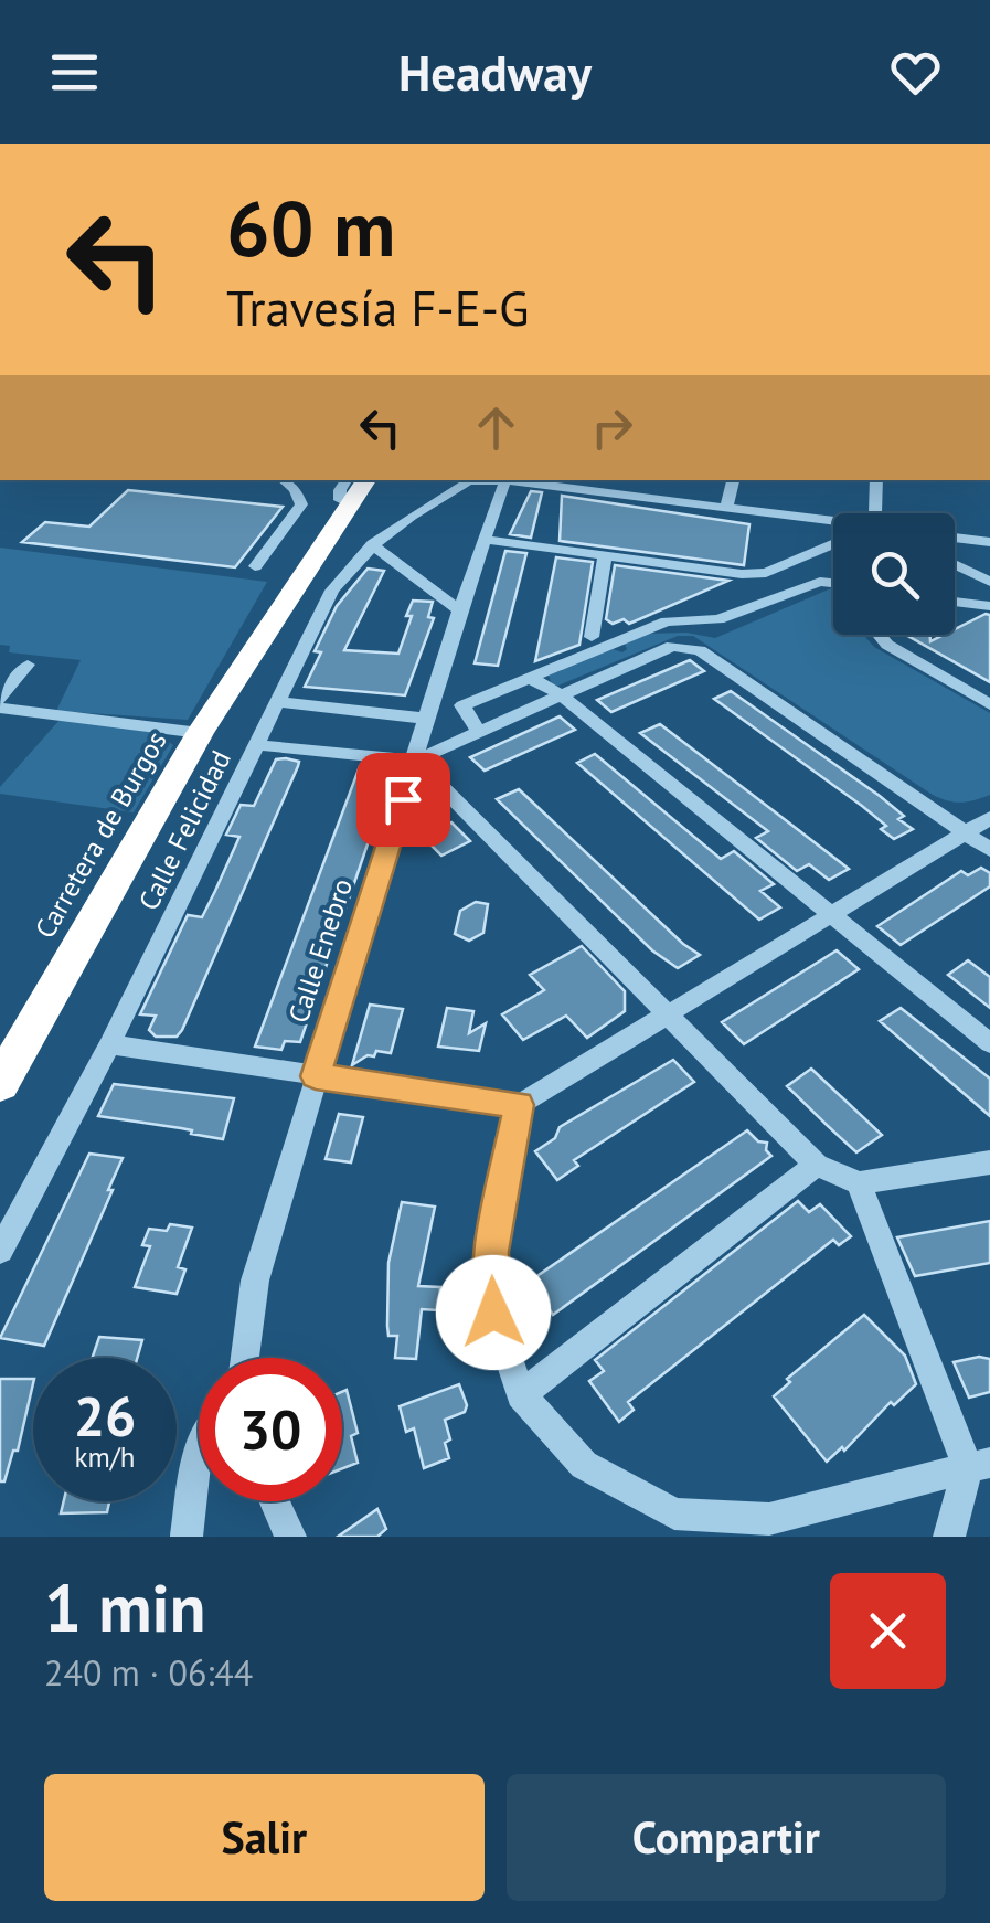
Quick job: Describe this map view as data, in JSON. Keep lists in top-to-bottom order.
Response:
{
  "streets": {
    "highway": ["Carretera de Burgos"],
    "street": ["Calle Felicidad", "Calle Enebro"]
  },
  "page": {
    "header": "Headway",
    "turn": ["60 m", "Travesía F-E-G"],
    "speed": "26 km/h",
    "limit": "30",
    "heading": ["1 min", "240 m · 06:44"],
    "buttons": ["Salir", "Compartir"]
  }
}
